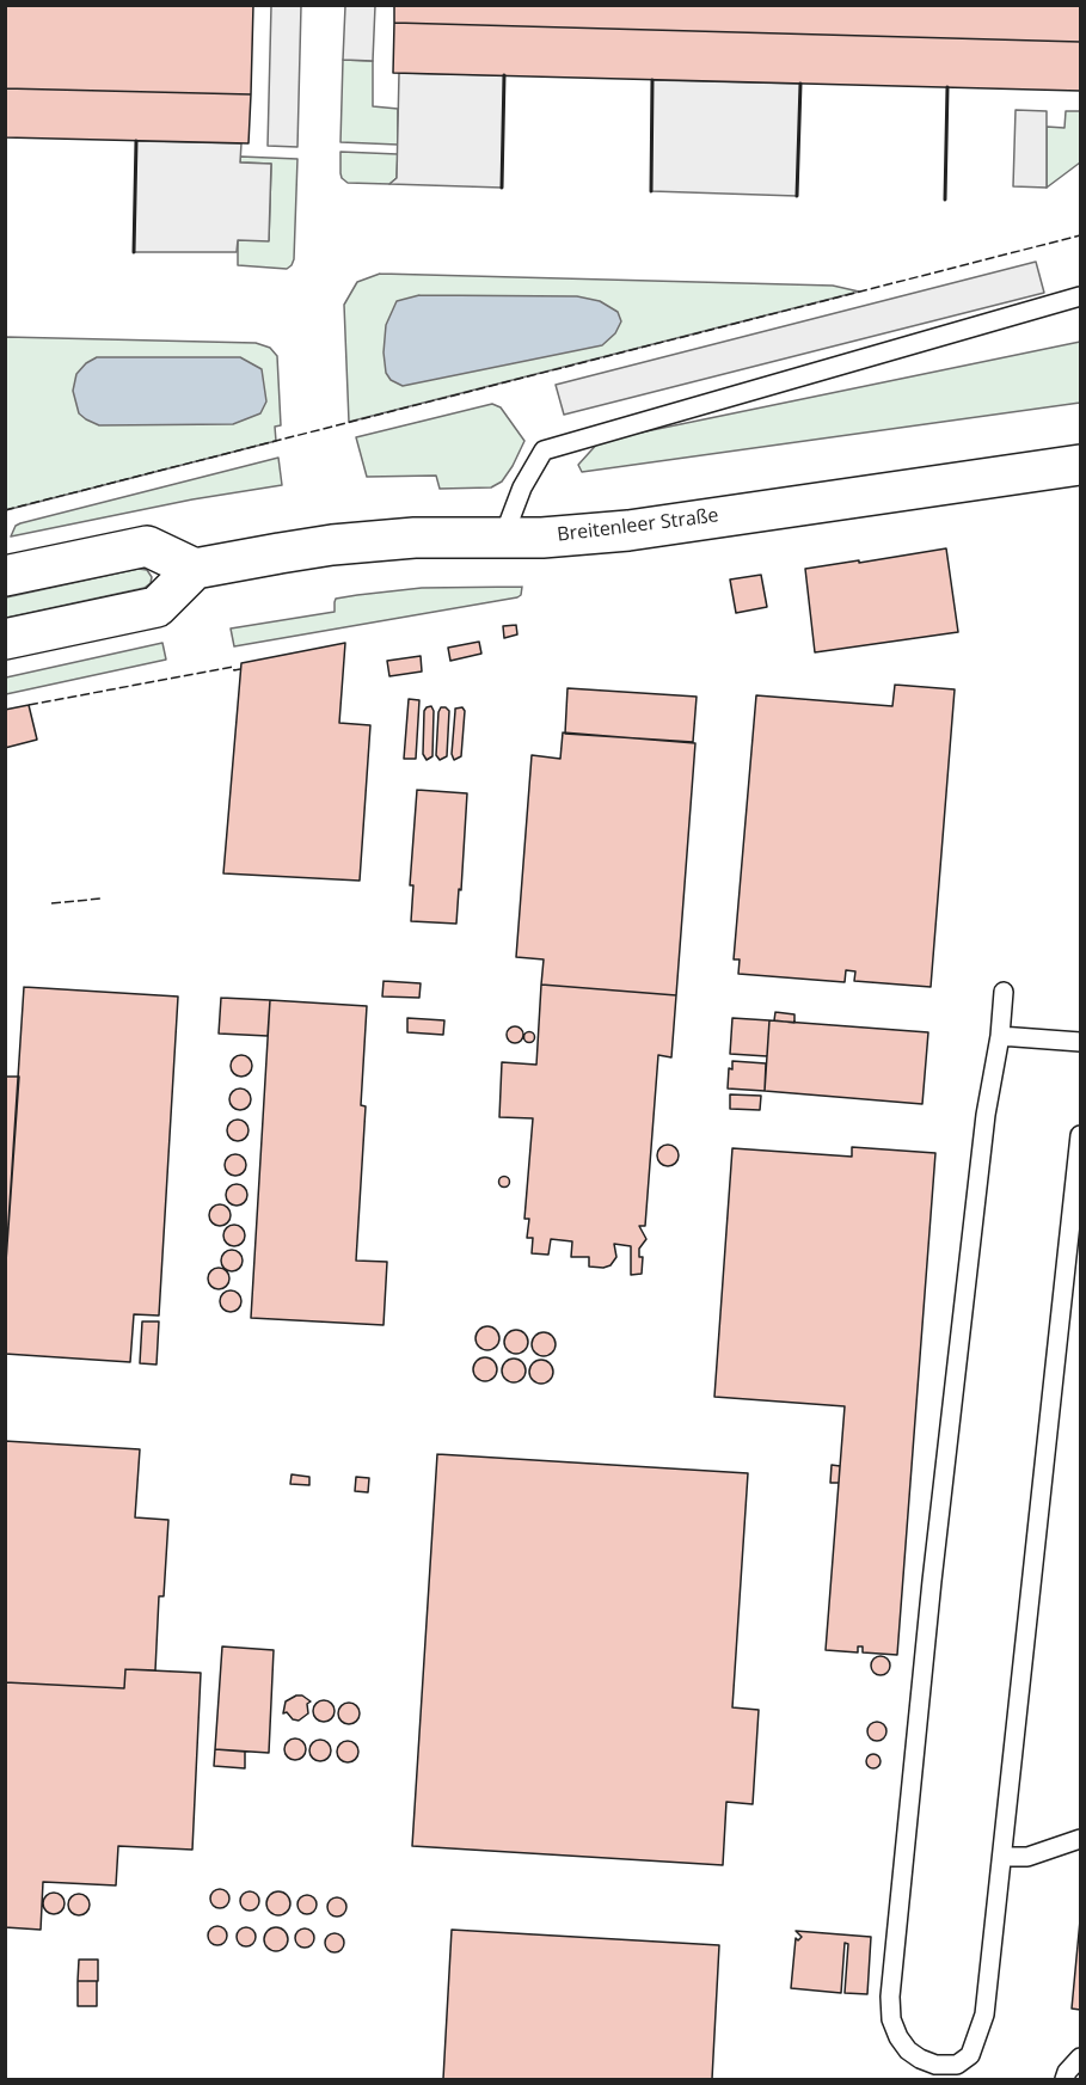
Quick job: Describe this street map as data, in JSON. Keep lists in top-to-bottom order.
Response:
{
  "streets": {
    "main road": ["Breitenleer Straße"]
  }
}
